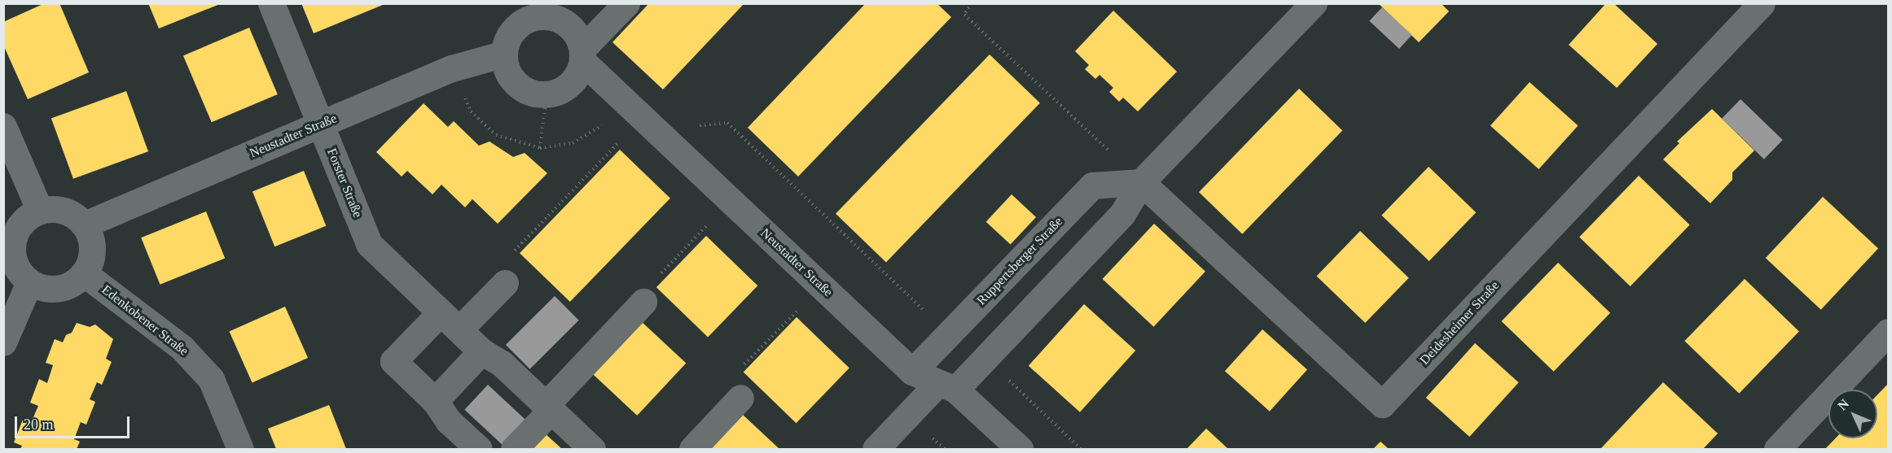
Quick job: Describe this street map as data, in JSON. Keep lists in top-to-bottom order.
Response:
{
  "streets": {
    "street": [
      "Neustadter Straße",
      "Forster Straße",
      "Ruppertsberger Straße",
      "Edenkobener Straße",
      "Deidesheimer Straße"
    ]
  },
  "crossings": [
    ["Neustadter Straße", "Forster Straße"],
    ["Neustadter Straße", "Ruppertsberger Straße"],
    ["Neustadter Straße", "Edenkobener Straße"],
    ["Ruppertsberger Straße", "Deidesheimer Straße"]
  ],
  "scale_bar": "20 m",
  "north": "top left"
}
